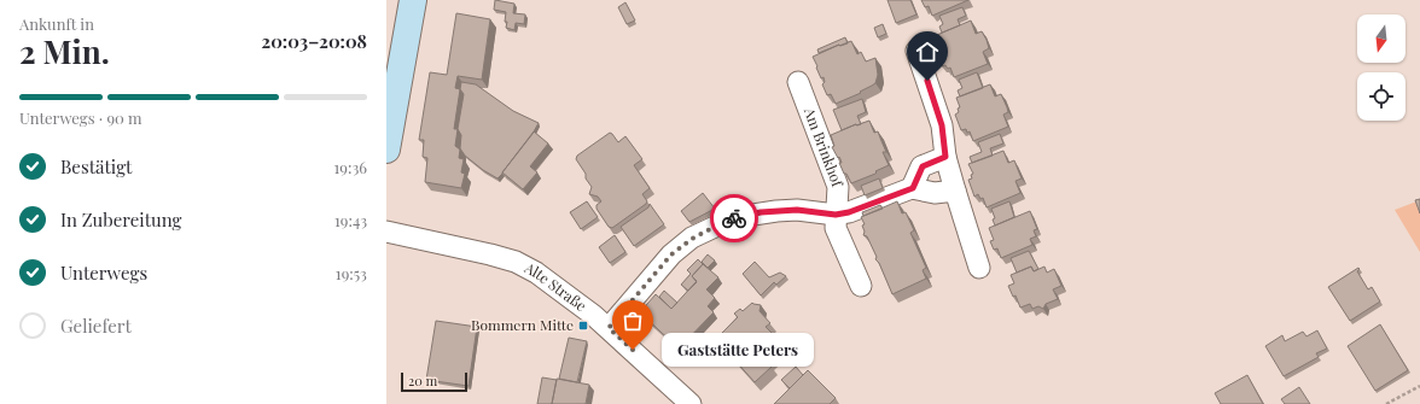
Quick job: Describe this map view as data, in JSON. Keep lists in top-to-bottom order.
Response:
{
  "streets": {
    "street": ["Am Brinkhof", "Alte Straße"]
  },
  "places": {
    "transit": ["Bommern Mitte"],
    "other": ["Gaststätte Peters"]
  },
  "scale_bar": "20 m",
  "north": "bottom",
  "page": {
    "heading": ["2 Min.", "Ankunft in", "20:03–20:08"],
    "bar": "Unterwegs · 90 m",
    "list": [
      ["Bestätigt", "19:36"],
      ["In Zubereitung", "19:43"],
      ["Unterwegs", "19:53"],
      "Geliefert"
    ],
    "bubble": "Gaststätte Peters",
    "scale": "20 m"
  }
}
